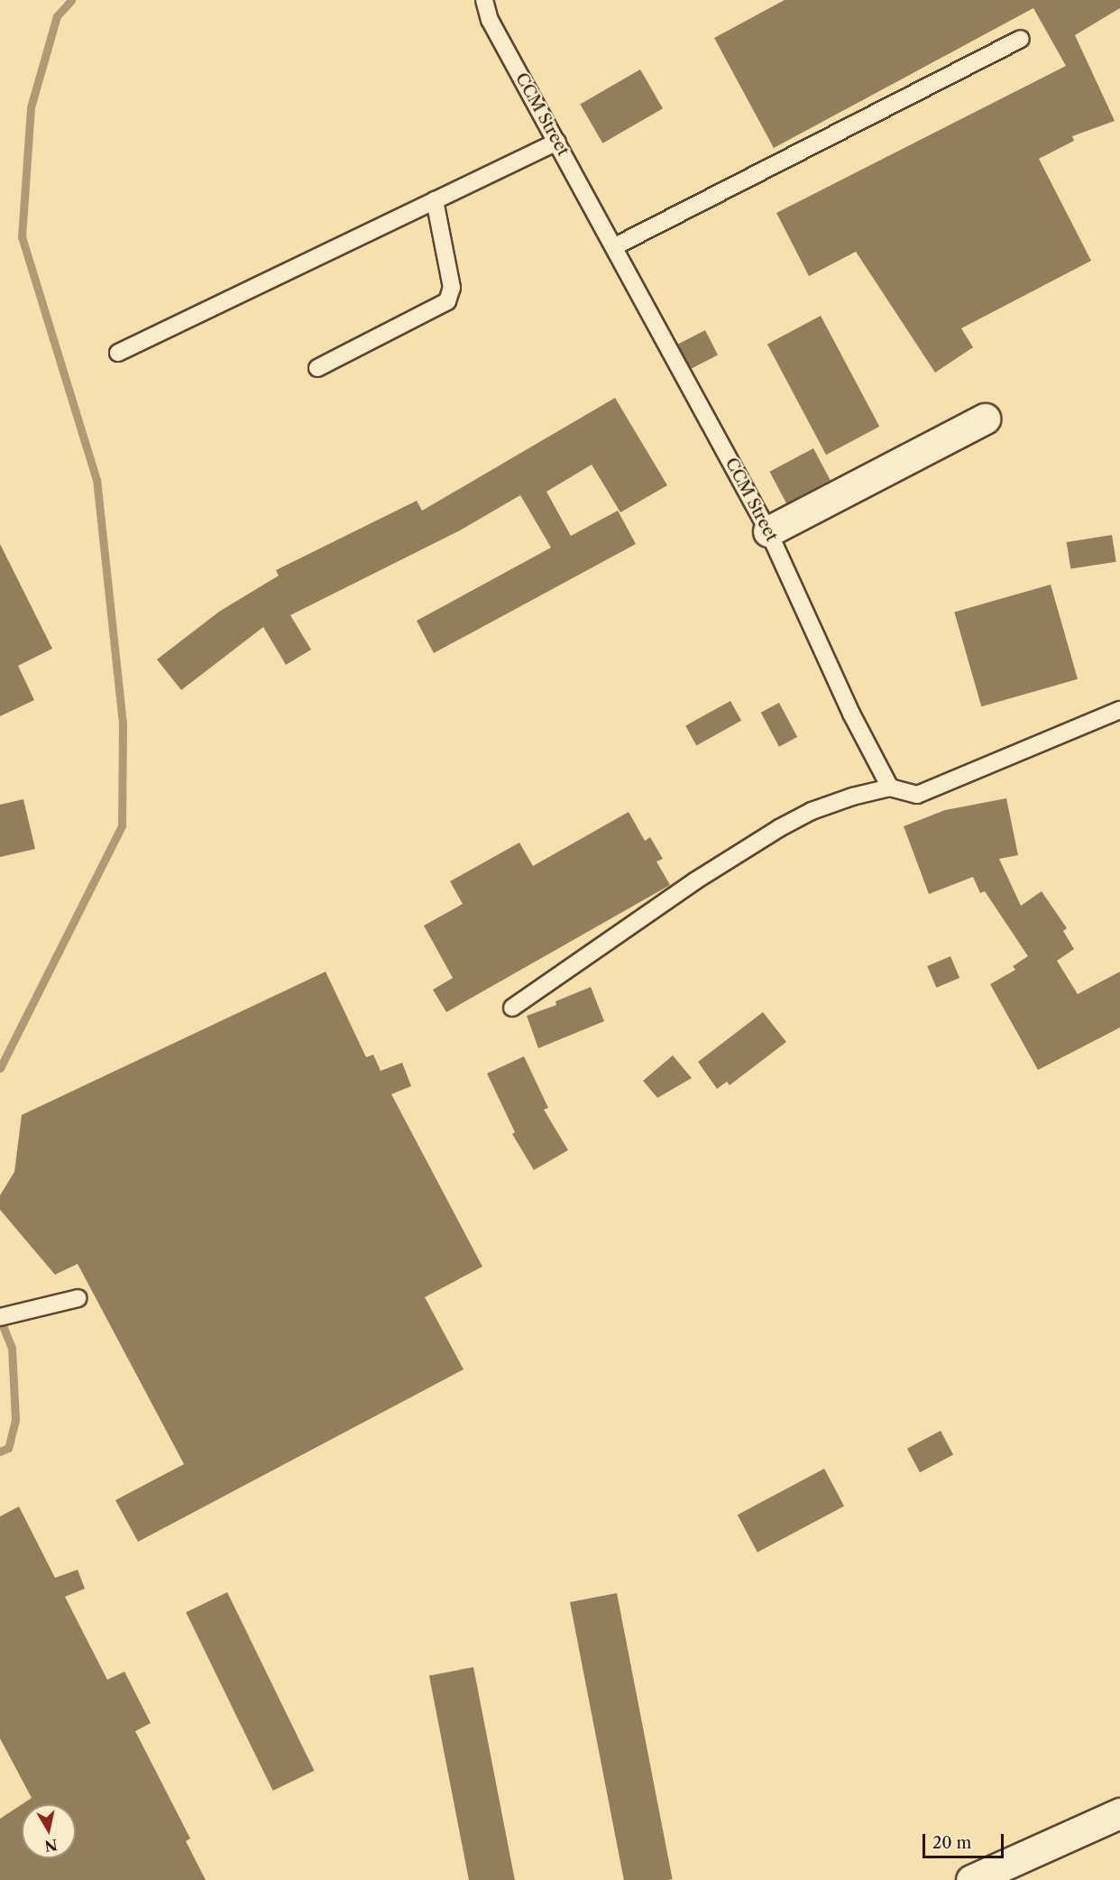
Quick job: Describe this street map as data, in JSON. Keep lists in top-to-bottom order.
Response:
{
  "streets": {
    "lane": ["CCM Street"]
  },
  "scale_bar": "20 m",
  "north": "bottom"
}
